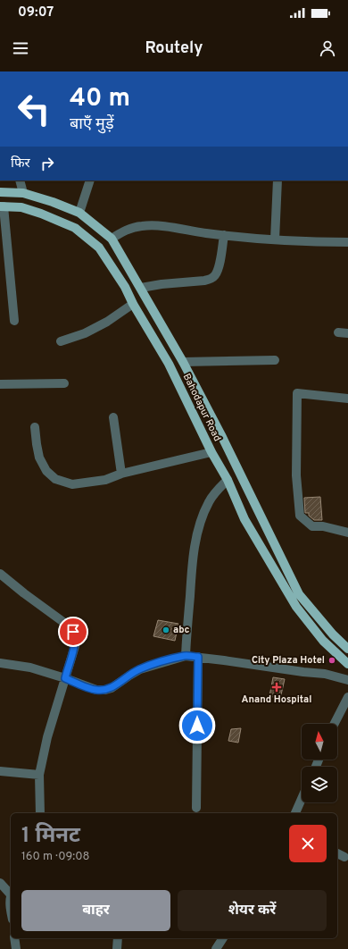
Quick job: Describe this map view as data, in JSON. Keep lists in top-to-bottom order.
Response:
{
  "streets": {
    "main road": ["Bahodapur Road"]
  },
  "places": {
    "other": ["abc", "City Plaza Hotel"],
    "health": ["Anand Hospital"]
  },
  "north": "top",
  "page": {
    "status": "09:07",
    "header": "Routely",
    "turn": ["40 m", "बाएँ मुड़ें"],
    "then": "फिर",
    "heading": ["1 मिनट", "160 m · 09:08"],
    "buttons": ["बाहर", "शेयर करें"]
  }
}
